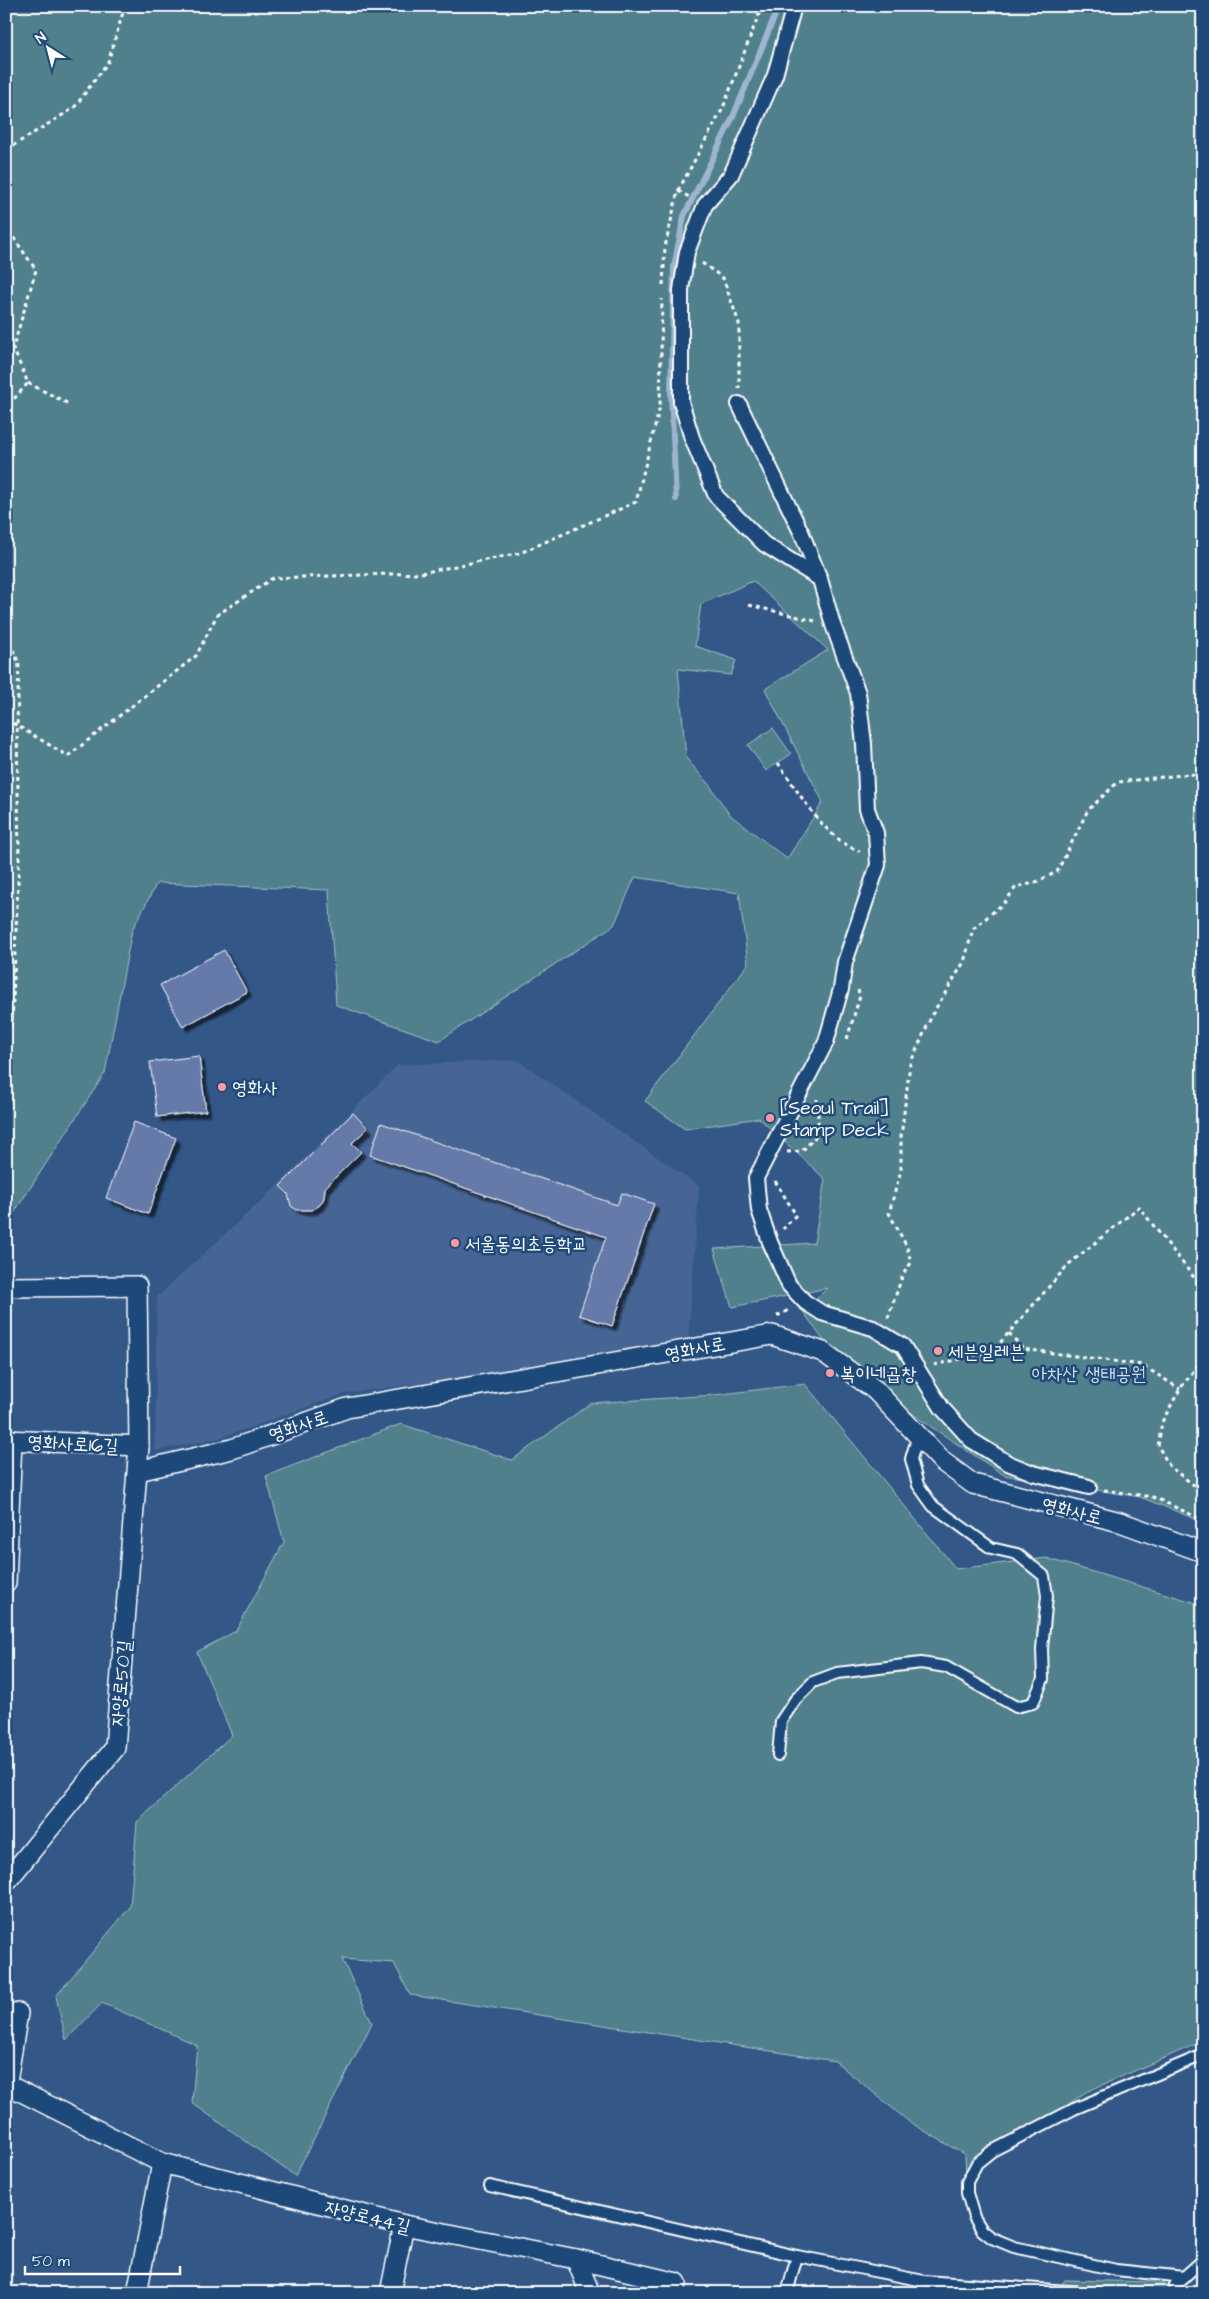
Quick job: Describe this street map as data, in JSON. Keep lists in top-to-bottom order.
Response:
{
  "streets": {
    "street": [
      "영화사로",
      "영화사로16길",
      "자양로50길",
      "자양로44길"
    ]
  },
  "crossings": [
    ["영화사로", "자양로50길"],
    ["영화사로16길", "자양로50길"]
  ],
  "parks": ["아차산 생태공원"],
  "places": [
    "영화사",
    "[Seoul Trail] Stamp Deck",
    "서울동의초등학교",
    "세븐일레븐",
    "복이네곱창"
  ],
  "scale_bar": "50 m",
  "north": "top left"
}
